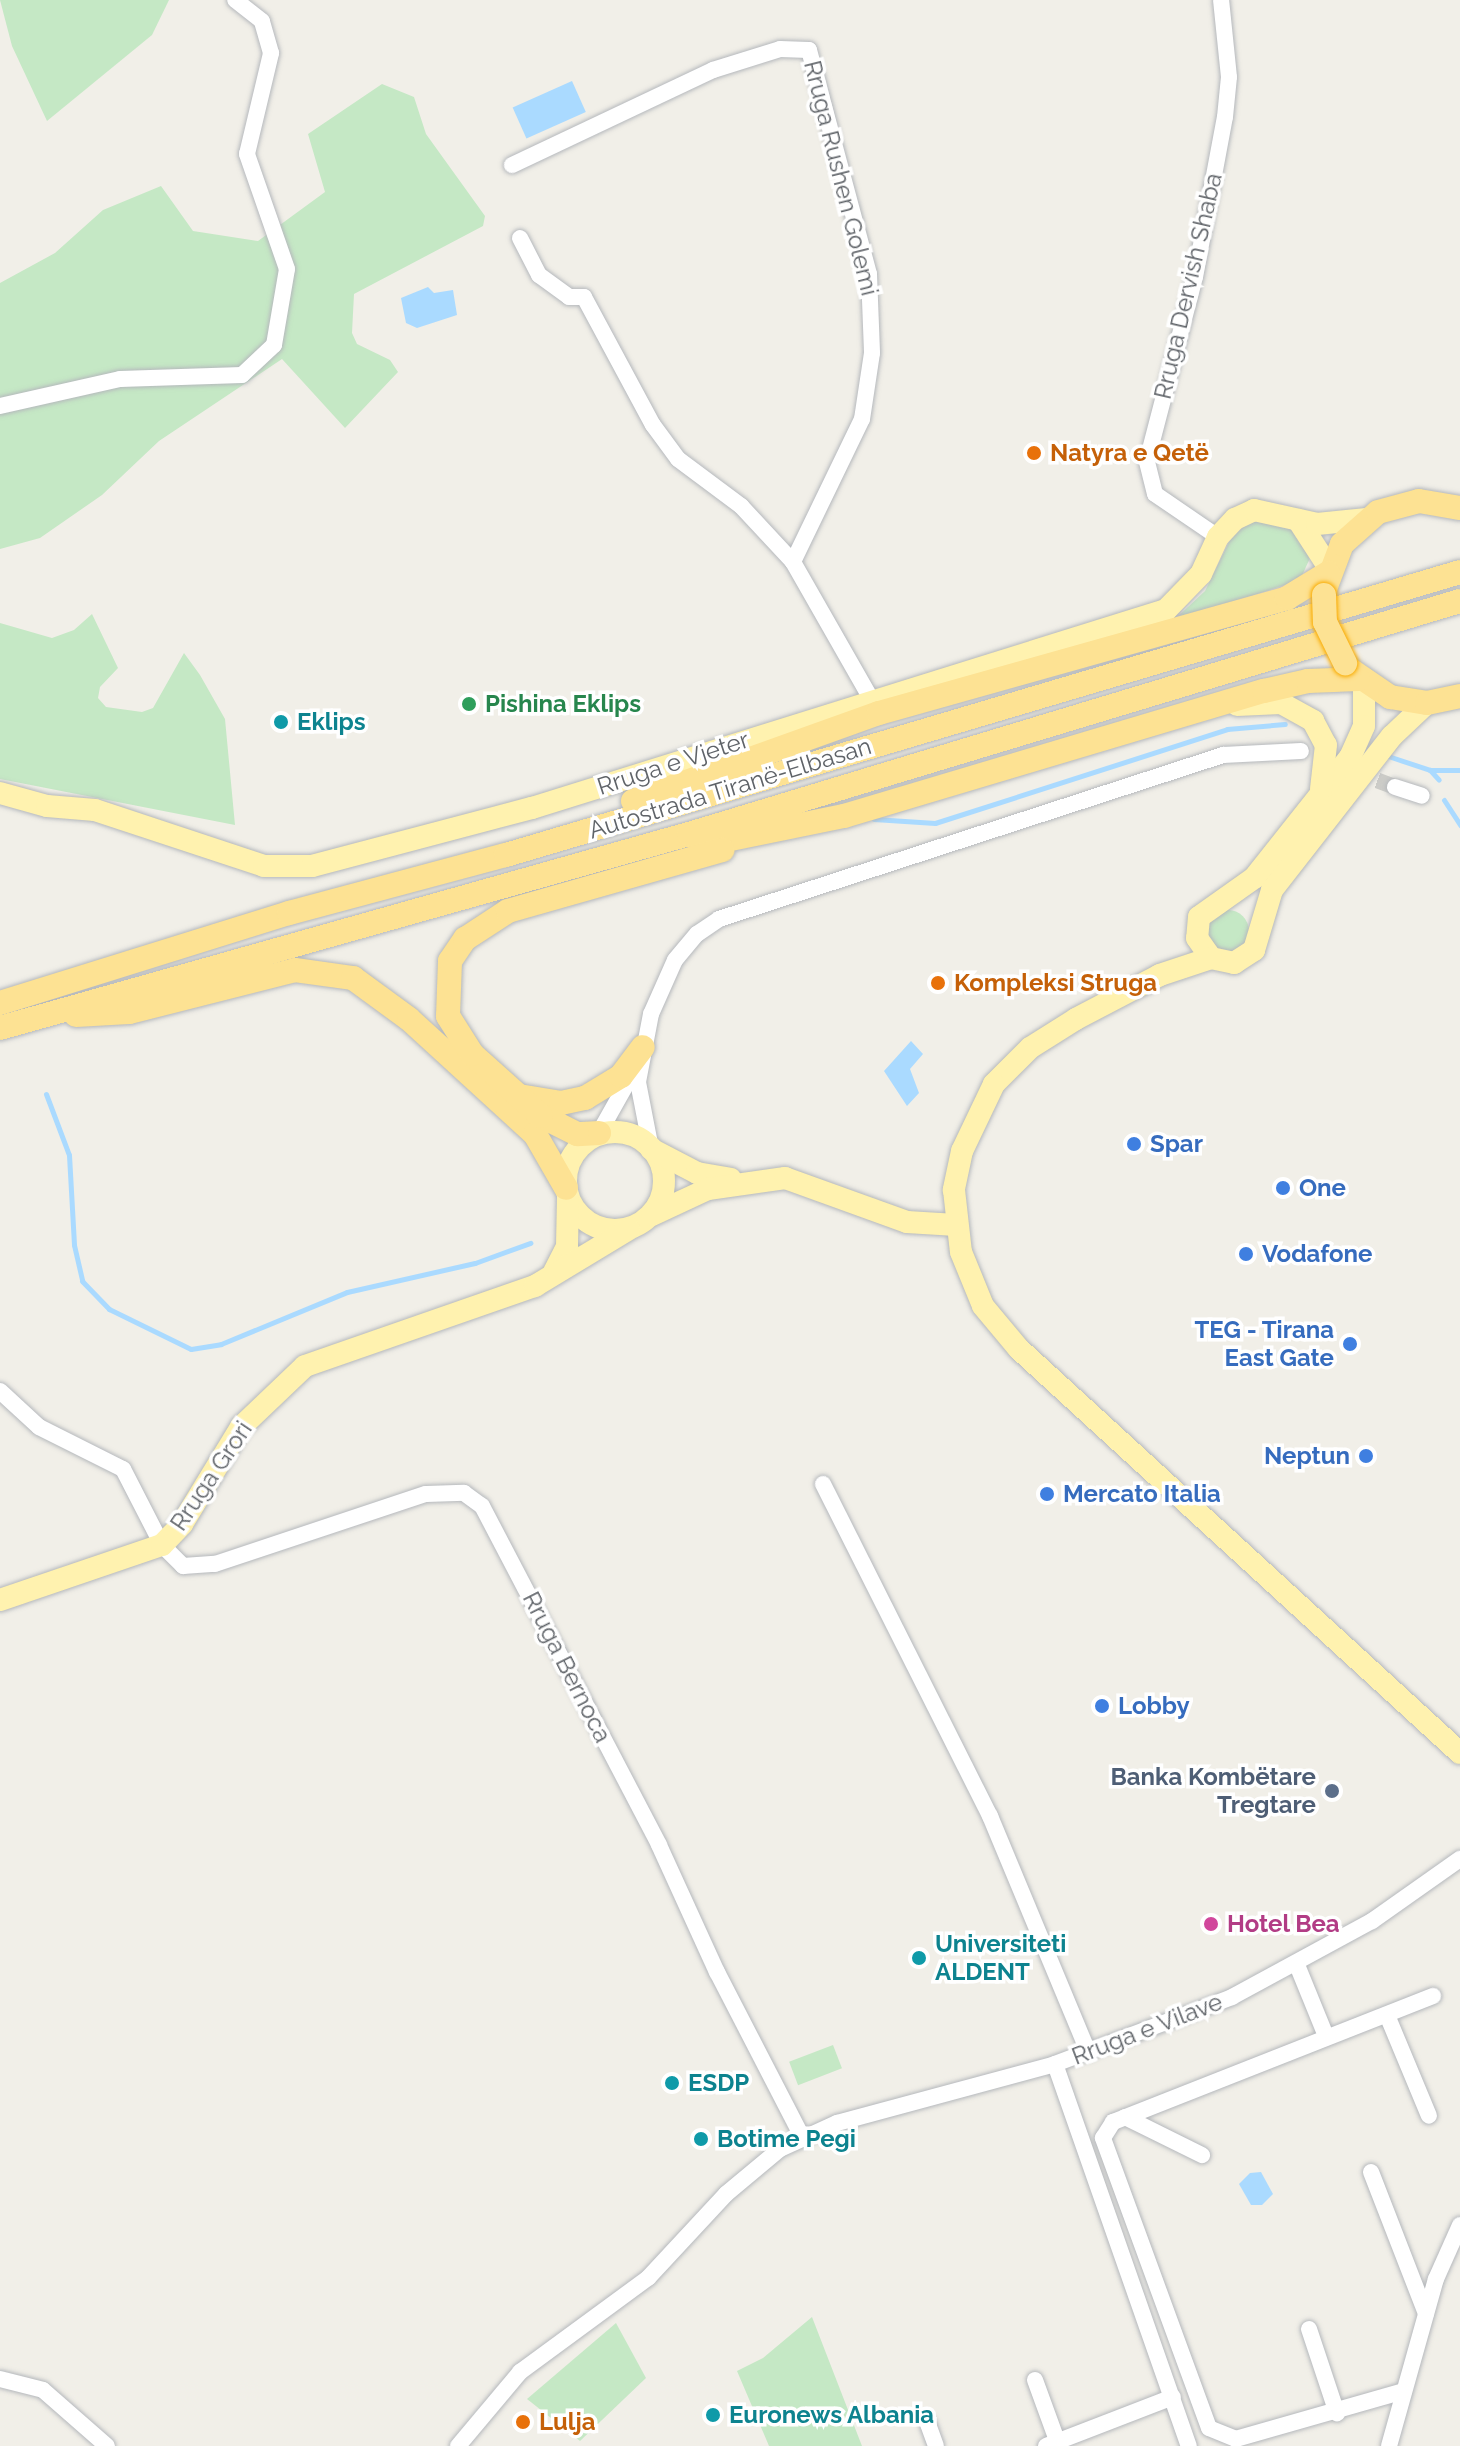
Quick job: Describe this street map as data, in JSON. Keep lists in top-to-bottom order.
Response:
{
  "streets": {
    "highway": ["Autostrada Tiranë-Elbasan"],
    "main road": ["Rruga e Vjeter", "Rruga Grori"],
    "street": [
      "Rruga Rushen Golemi",
      "Rruga Dervish Shaba",
      "Rruga Bernoca",
      "Rruga e Vilave"
    ]
  },
  "crossings": [
    ["Rruga Dervish Shaba", "Rruga e Vjeter"],
    ["Rruga Grori", "Rruga Bernoca"]
  ],
  "places": [
    "Natyra e Qetë",
    "Pishina Eklips",
    "Eklips",
    "Kompleksi Struga",
    "Spar",
    "One",
    "Vodafone",
    "TEG - Tirana East Gate",
    "Neptun",
    "Mercato Italia",
    "Lobby",
    "Banka Kombëtare Tregtare",
    "Hotel Bea",
    "Universiteti ALDENT",
    "ESDP",
    "Botime Pegi",
    "Euronews Albania",
    "Lulja"
  ]
}
